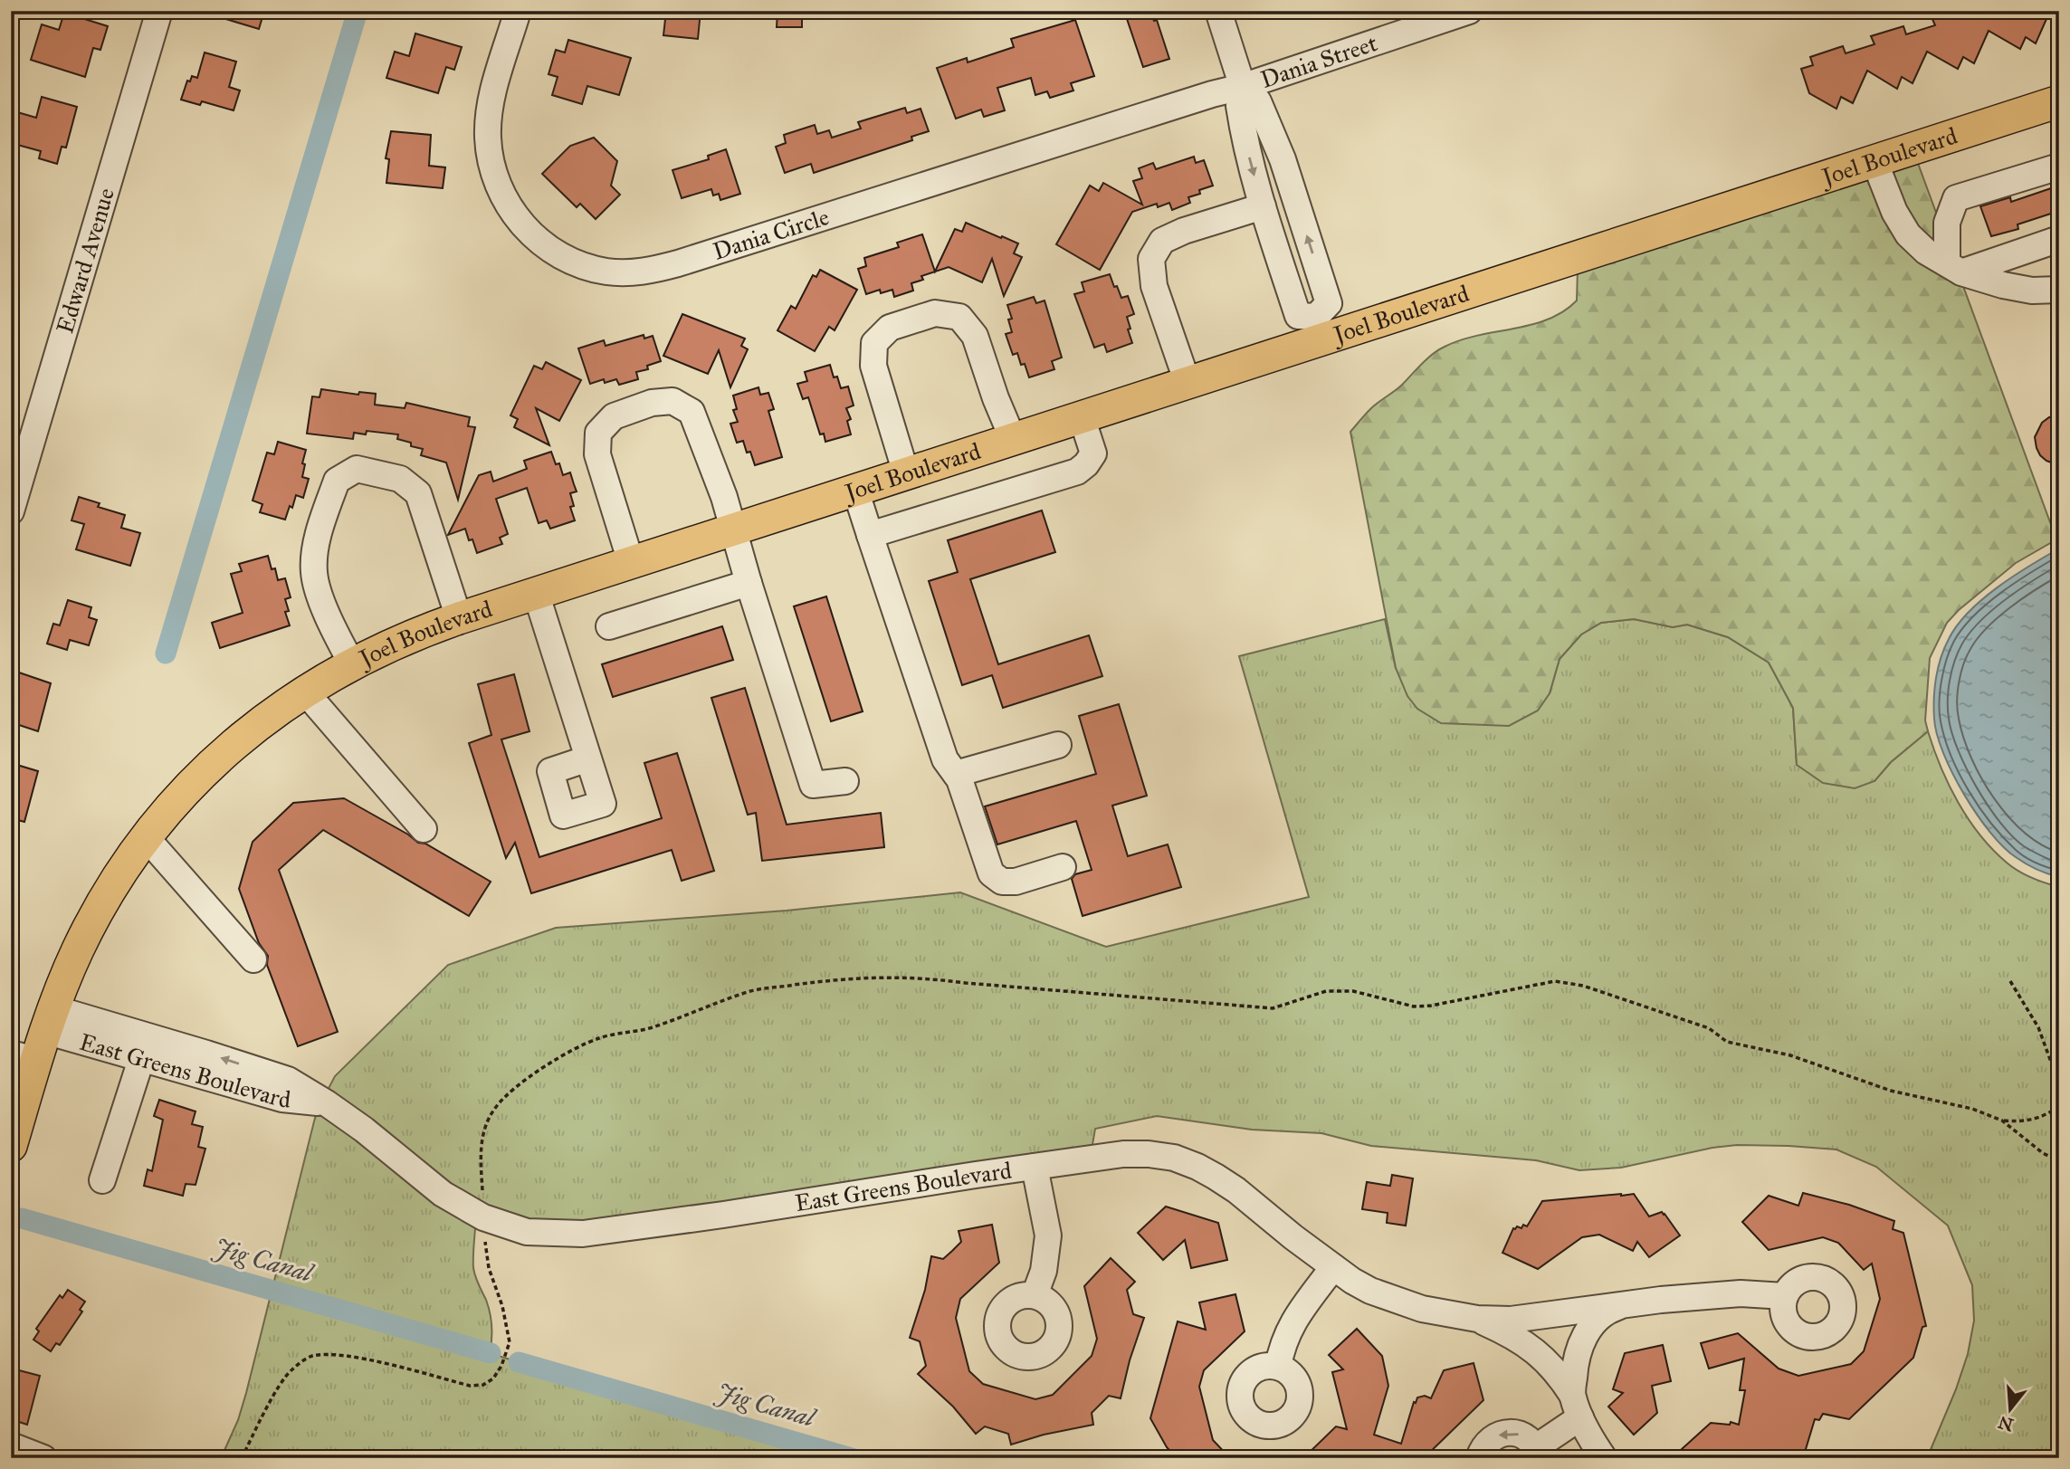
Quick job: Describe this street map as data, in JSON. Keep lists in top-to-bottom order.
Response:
{
  "streets": {
    "main road": ["Joel Boulevard"],
    "street": [
      "Dania Street",
      "Dania Circle",
      "Edward Avenue",
      "East Greens Boulevard"
    ]
  },
  "crossings": [
    ["Dania Street", "Dania Circle"],
    ["Joel Boulevard", "East Greens Boulevard"]
  ],
  "water": ["Jig Canal"],
  "north": "bottom"
}
